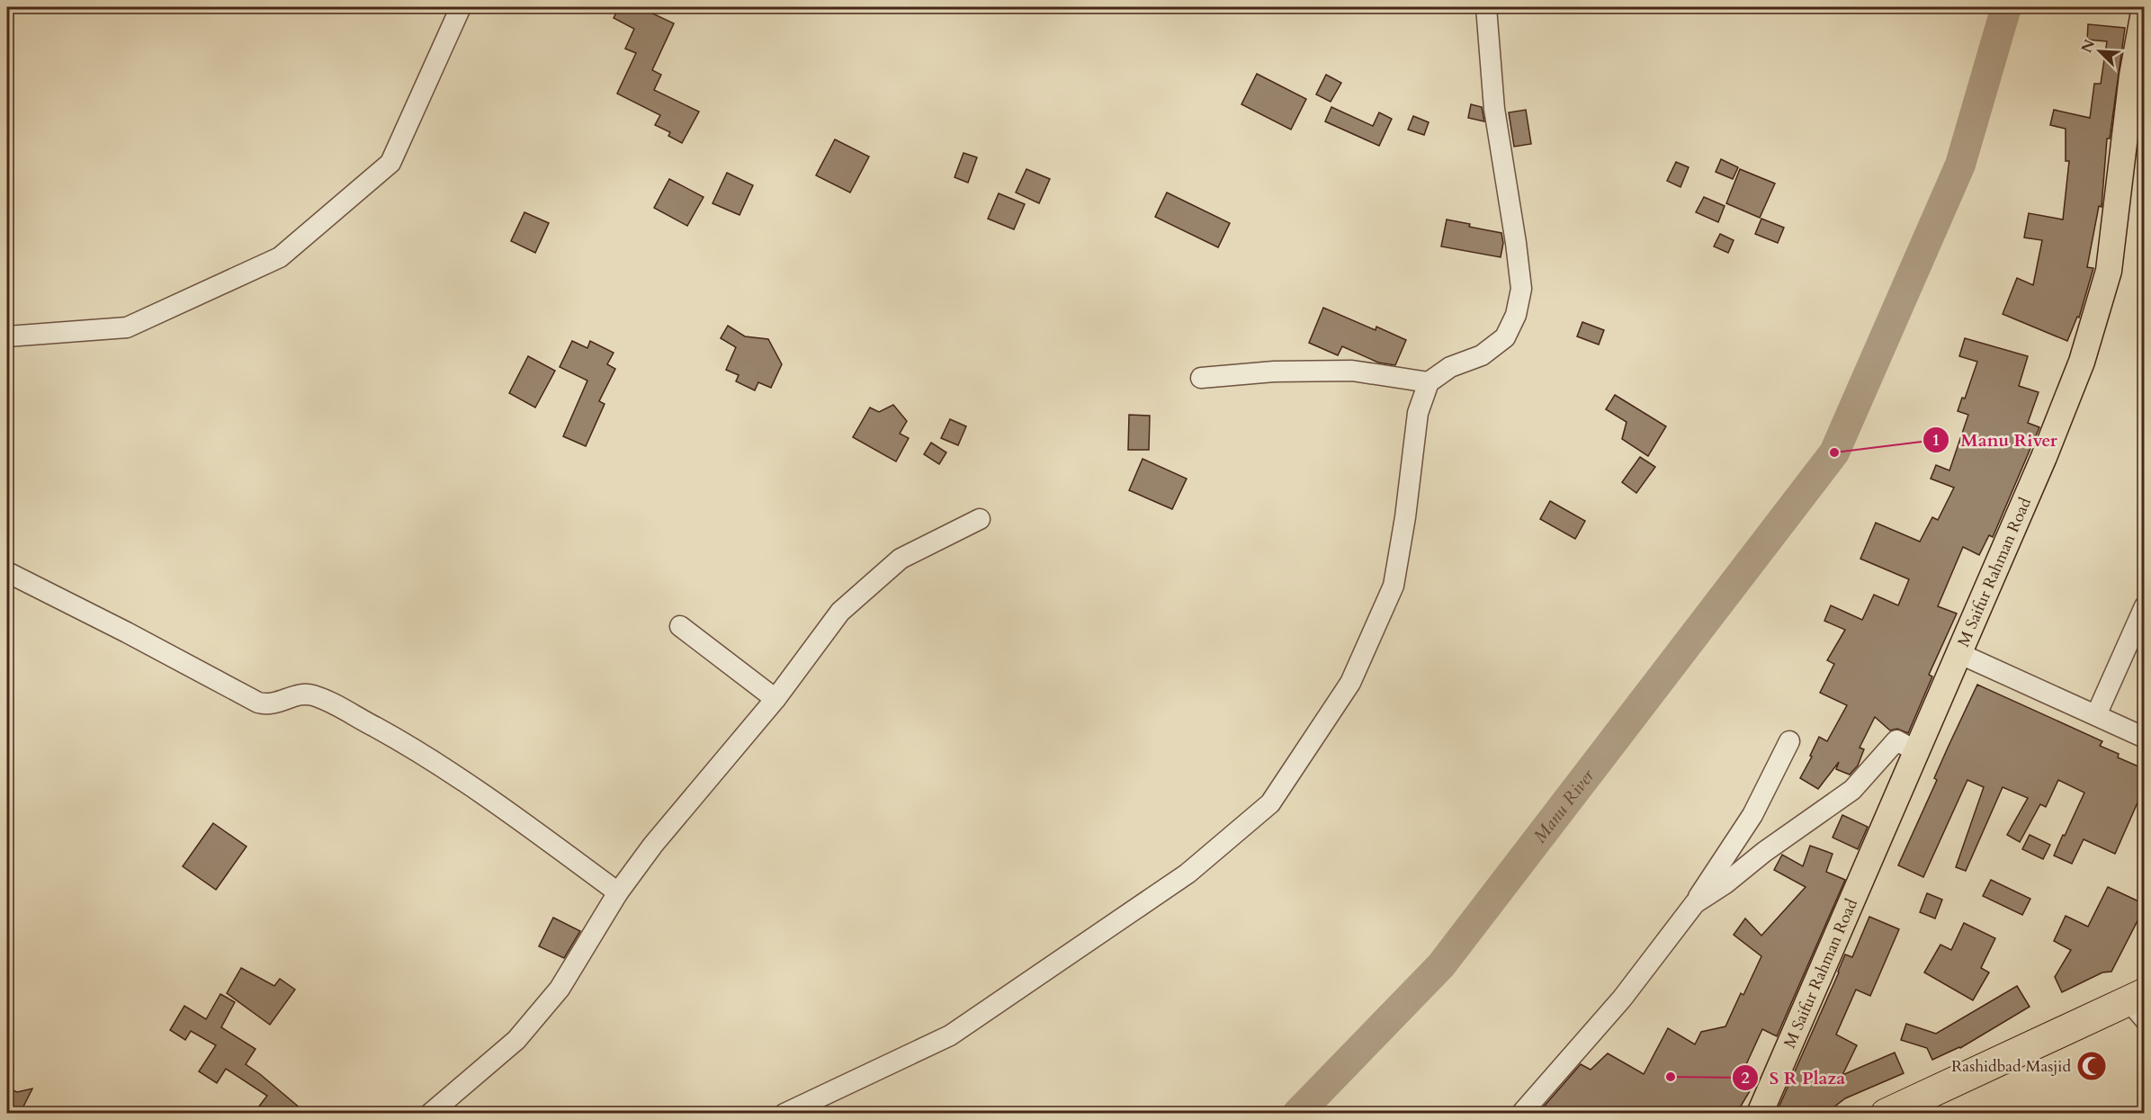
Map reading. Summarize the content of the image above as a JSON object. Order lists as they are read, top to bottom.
{
  "streets": {
    "main road": ["M Saifur Rahman Road"]
  },
  "water": ["Manu River"],
  "places": {
    "other": ["Manu River", "S R Plaza"],
    "mosque": ["Rashidbad Masjid"]
  },
  "north": "top left"
}
